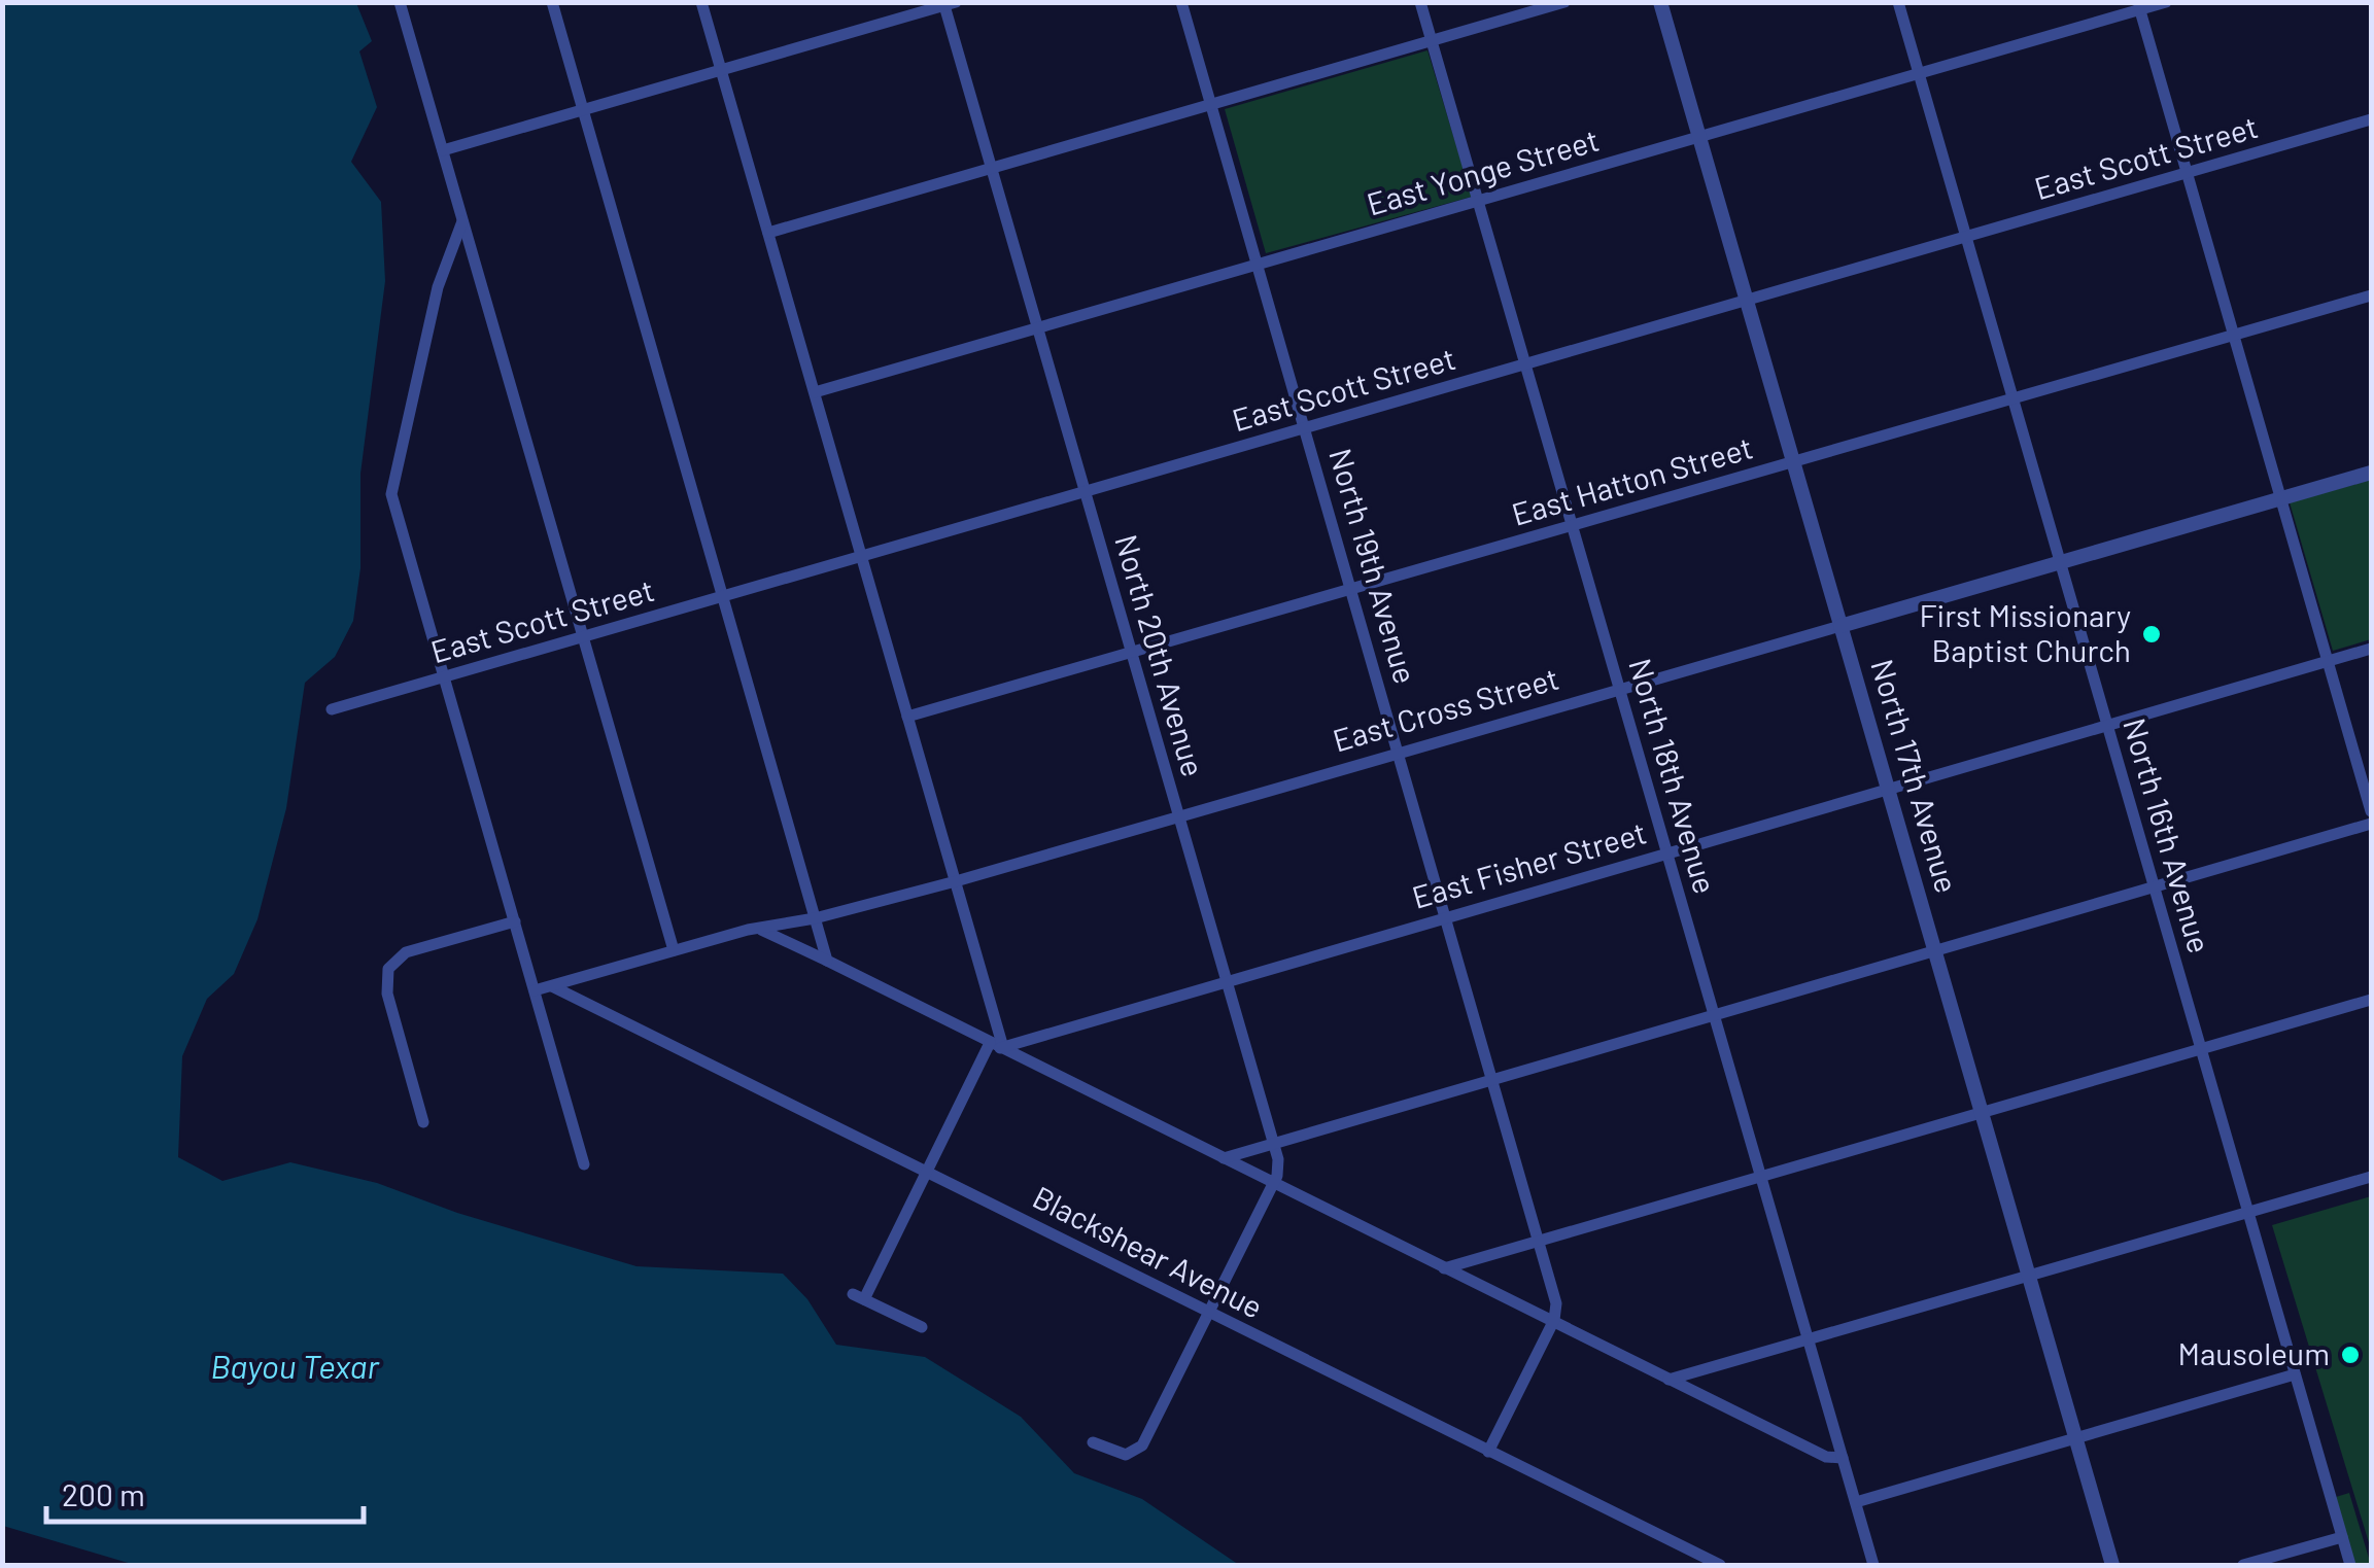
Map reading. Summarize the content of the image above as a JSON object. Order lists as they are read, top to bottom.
{
  "streets": {
    "street": [
      "East Scott Street",
      "East Yonge Street",
      "East Hatton Street",
      "North 19th Avenue",
      "North 20th Avenue",
      "East Cross Street",
      "North 18th Avenue",
      "North 17th Avenue",
      "North 16th Avenue",
      "East Fisher Street",
      "Blackshear Avenue"
    ]
  },
  "crossings": [
    ["East Scott Street", "North 19th Avenue"],
    ["East Scott Street", "North 20th Avenue"],
    ["East Scott Street", "North 18th Avenue"],
    ["East Scott Street", "North 17th Avenue"],
    ["East Scott Street", "North 16th Avenue"],
    ["East Yonge Street", "North 19th Avenue"],
    ["East Yonge Street", "North 20th Avenue"],
    ["East Yonge Street", "North 18th Avenue"],
    ["East Yonge Street", "North 17th Avenue"],
    ["East Yonge Street", "North 16th Avenue"],
    ["East Hatton Street", "North 19th Avenue"],
    ["East Hatton Street", "North 20th Avenue"],
    ["East Hatton Street", "North 18th Avenue"],
    ["East Hatton Street", "North 17th Avenue"],
    ["East Hatton Street", "North 16th Avenue"],
    ["North 19th Avenue", "East Cross Street"],
    ["North 19th Avenue", "East Fisher Street"],
    ["North 20th Avenue", "East Cross Street"],
    ["North 20th Avenue", "East Fisher Street"],
    ["North 20th Avenue", "Blackshear Avenue"],
    ["East Cross Street", "North 18th Avenue"],
    ["East Cross Street", "North 17th Avenue"],
    ["East Cross Street", "North 16th Avenue"],
    ["East Cross Street", "Blackshear Avenue"],
    ["North 18th Avenue", "East Fisher Street"],
    ["North 17th Avenue", "East Fisher Street"],
    ["North 16th Avenue", "East Fisher Street"]
  ],
  "water": ["Bayou Texar"],
  "places": ["First Missionary Baptist Church", "Mausoleum"],
  "scale_bar": "200 m"
}
